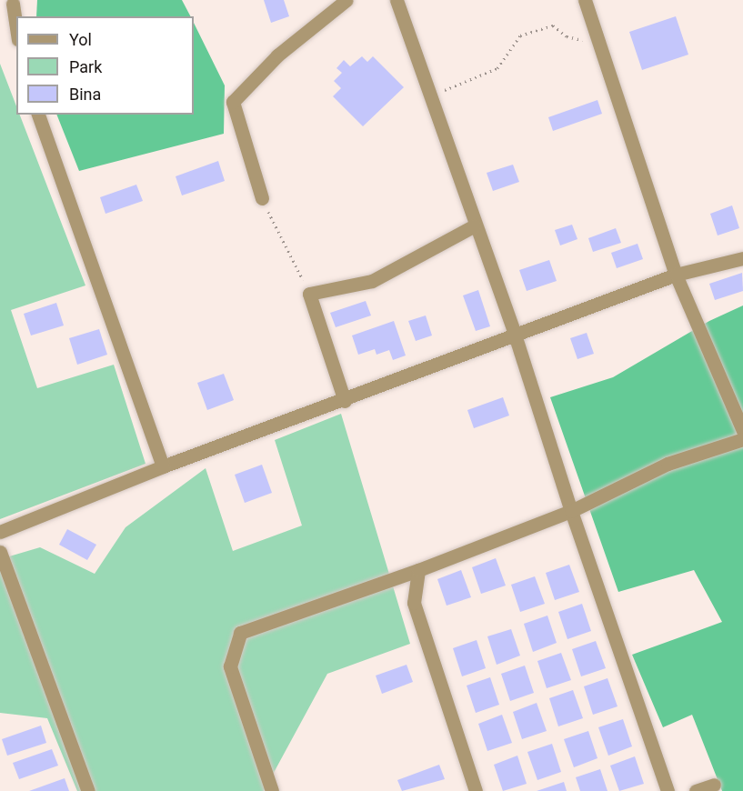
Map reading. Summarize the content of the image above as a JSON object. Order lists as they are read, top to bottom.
{
  "legend": ["Yol", "Park", "Bina"]
}
